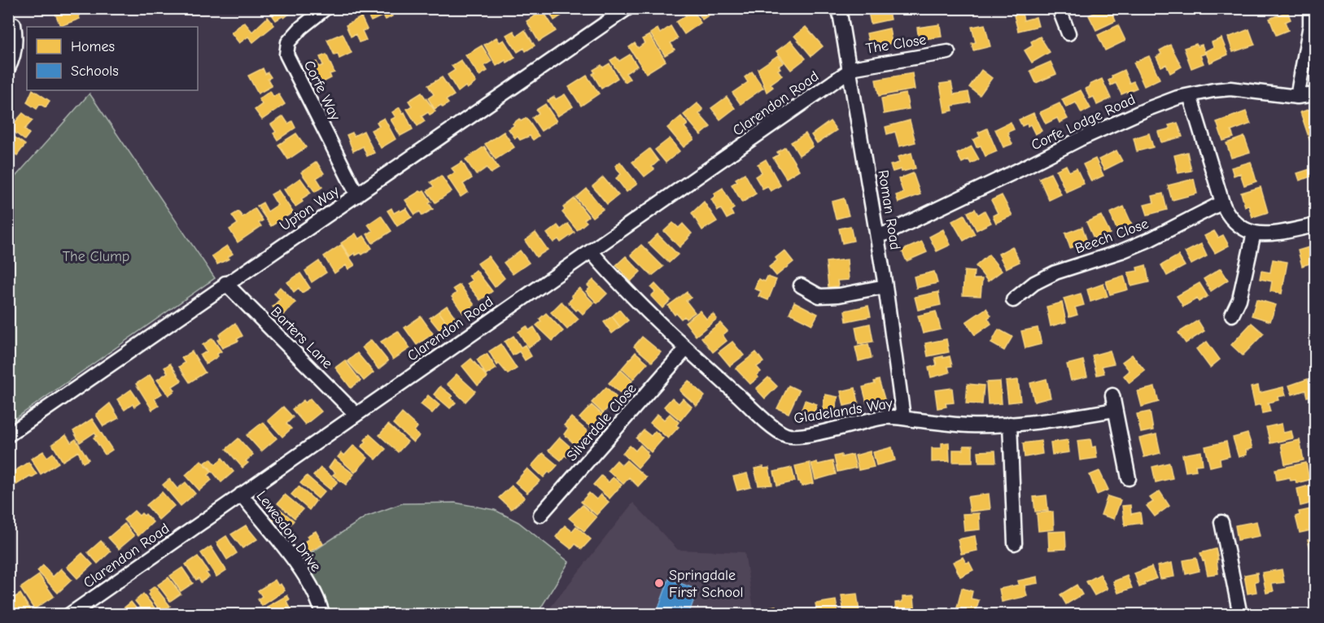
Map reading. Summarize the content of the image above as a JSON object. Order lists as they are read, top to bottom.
{
  "streets": {
    "street": [
      "The Close",
      "Corfe Way",
      "Clarendon Road",
      "Corfe Lodge Road",
      "Upton Way",
      "Roman Road",
      "Beech Close",
      "Barters Lane",
      "Gladelands Way",
      "Silverdale Close",
      "Lewesdon Drive"
    ]
  },
  "crossings": [
    ["The Close", "Clarendon Road"],
    ["The Close", "Roman Road"],
    ["Corfe Way", "Upton Way"],
    ["Clarendon Road", "Roman Road"],
    ["Clarendon Road", "Barters Lane"],
    ["Clarendon Road", "Gladelands Way"],
    ["Clarendon Road", "Lewesdon Drive"],
    ["Corfe Lodge Road", "Roman Road"],
    ["Upton Way", "Barters Lane"],
    ["Roman Road", "Gladelands Way"],
    ["Gladelands Way", "Silverdale Close"]
  ],
  "parks": ["The Clump"],
  "places": ["Springdale First School"],
  "legend": ["Homes", "Schools"]
}
